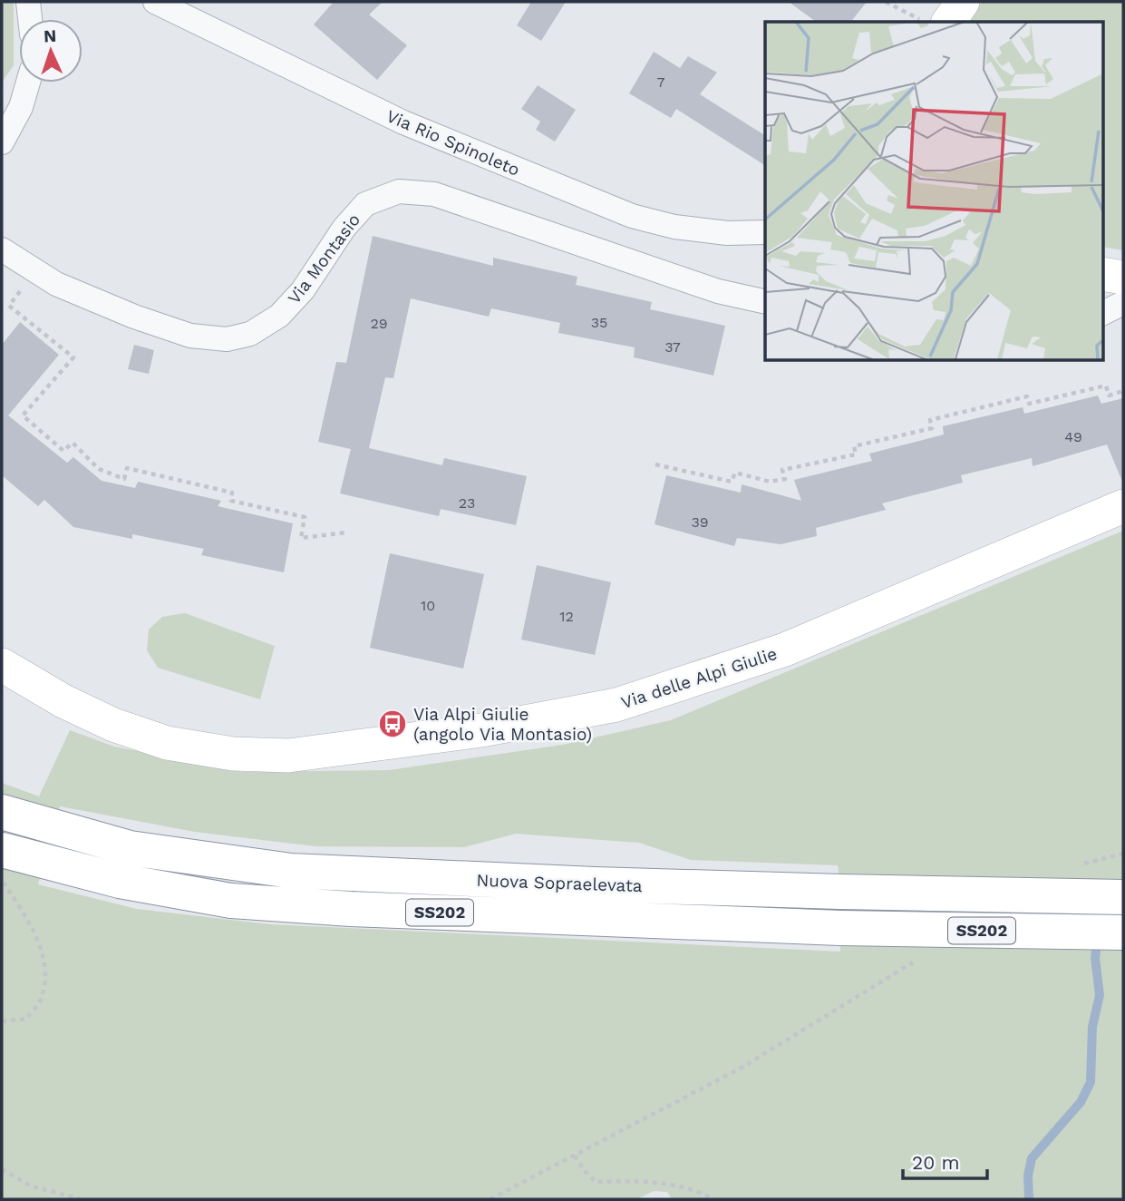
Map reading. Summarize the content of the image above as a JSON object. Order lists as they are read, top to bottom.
{
  "streets": {
    "highway": ["Nuova Sopraelevata", "SS202"],
    "street": ["Via Rio Spinoleto", "Via Montasio", "Via delle Alpi Giulie"]
  },
  "places": {
    "bus stop": ["Via Alpi Giulie (angolo Via Montasio)"]
  },
  "house_numbers": [
    "7",
    "35",
    "29",
    "37",
    "49",
    "23",
    "39",
    "10",
    "12"
  ],
  "scale_bar": "20 m",
  "north": "top"
}
